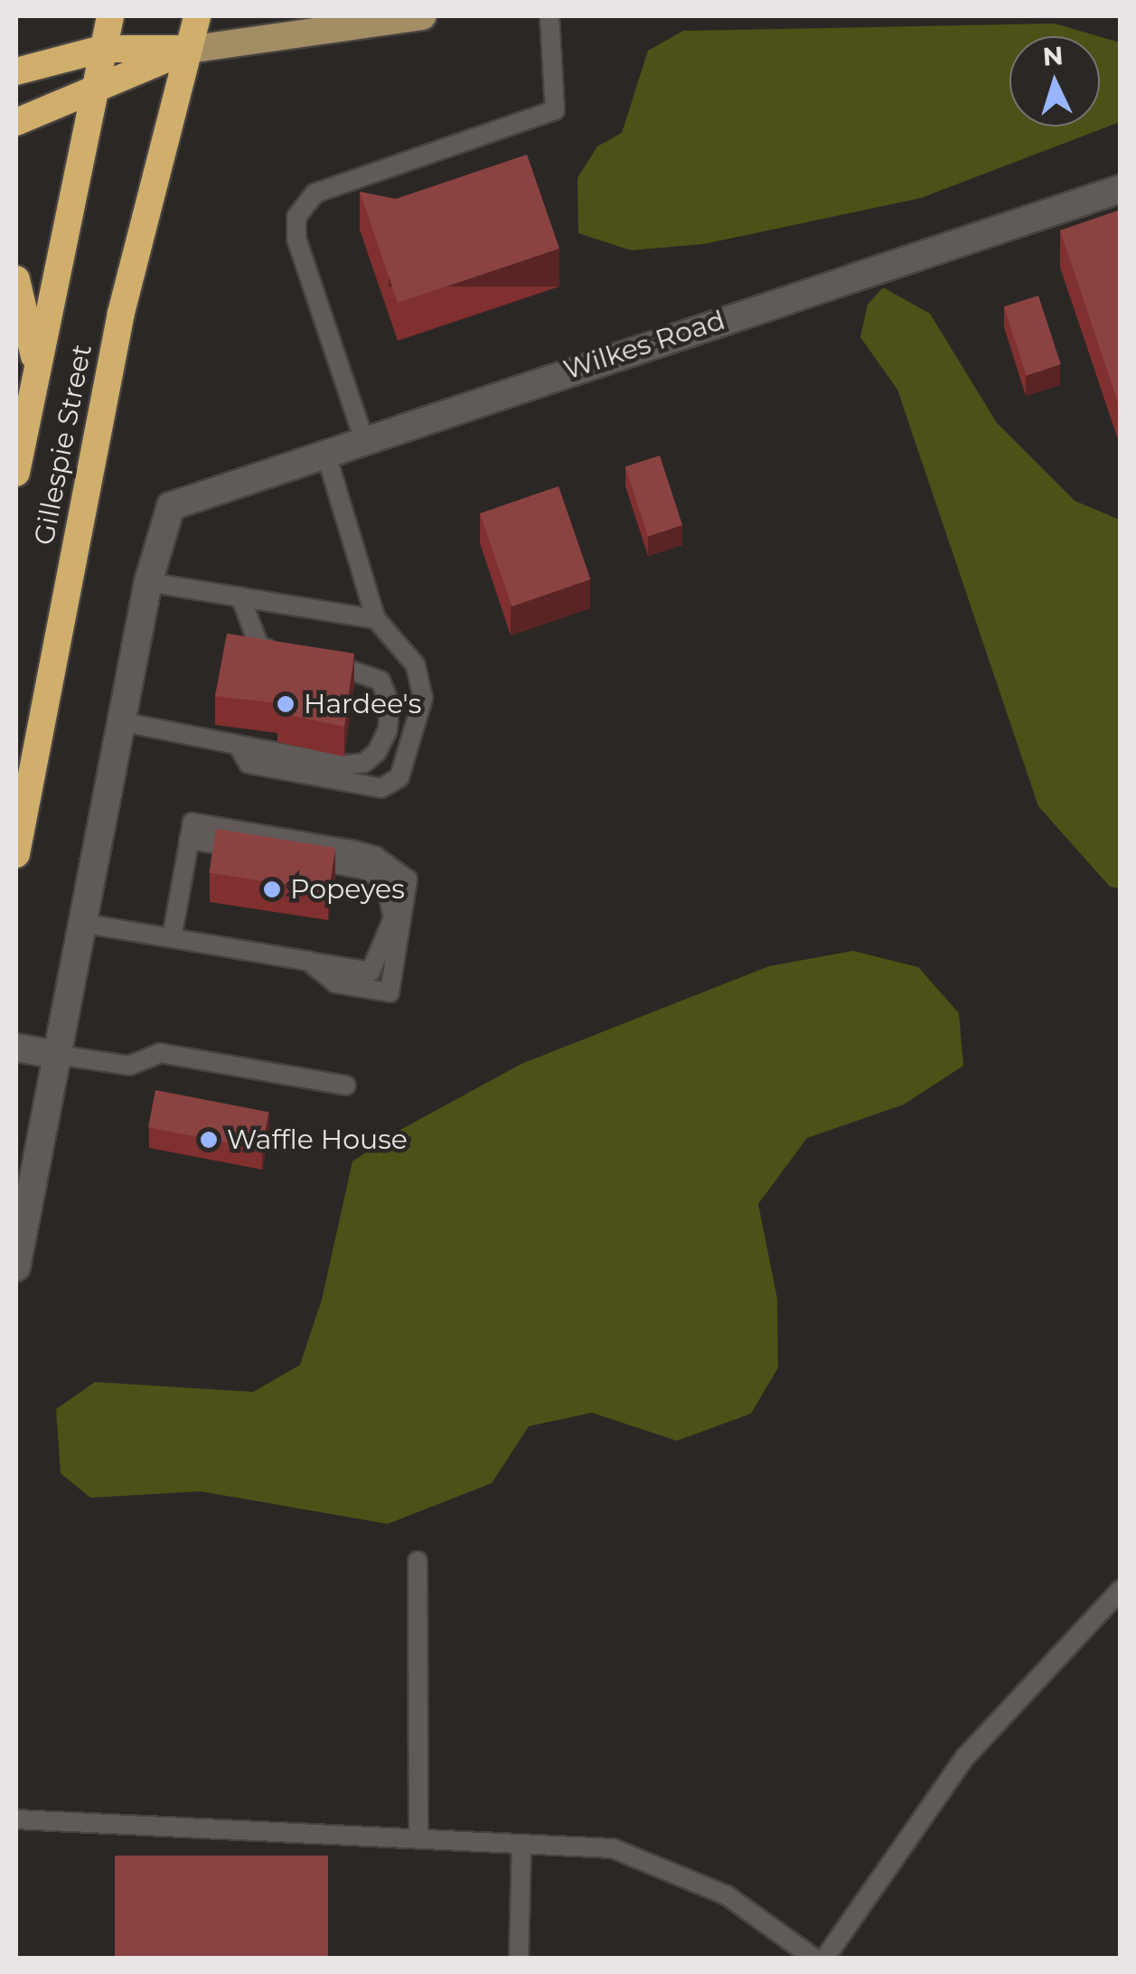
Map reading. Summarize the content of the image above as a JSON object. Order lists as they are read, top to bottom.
{
  "streets": {
    "highway": ["Gillespie Street"],
    "street": ["Wilkes Road"]
  },
  "places": ["Hardee's", "Popeyes", "Waffle House"],
  "north": "top"
}
